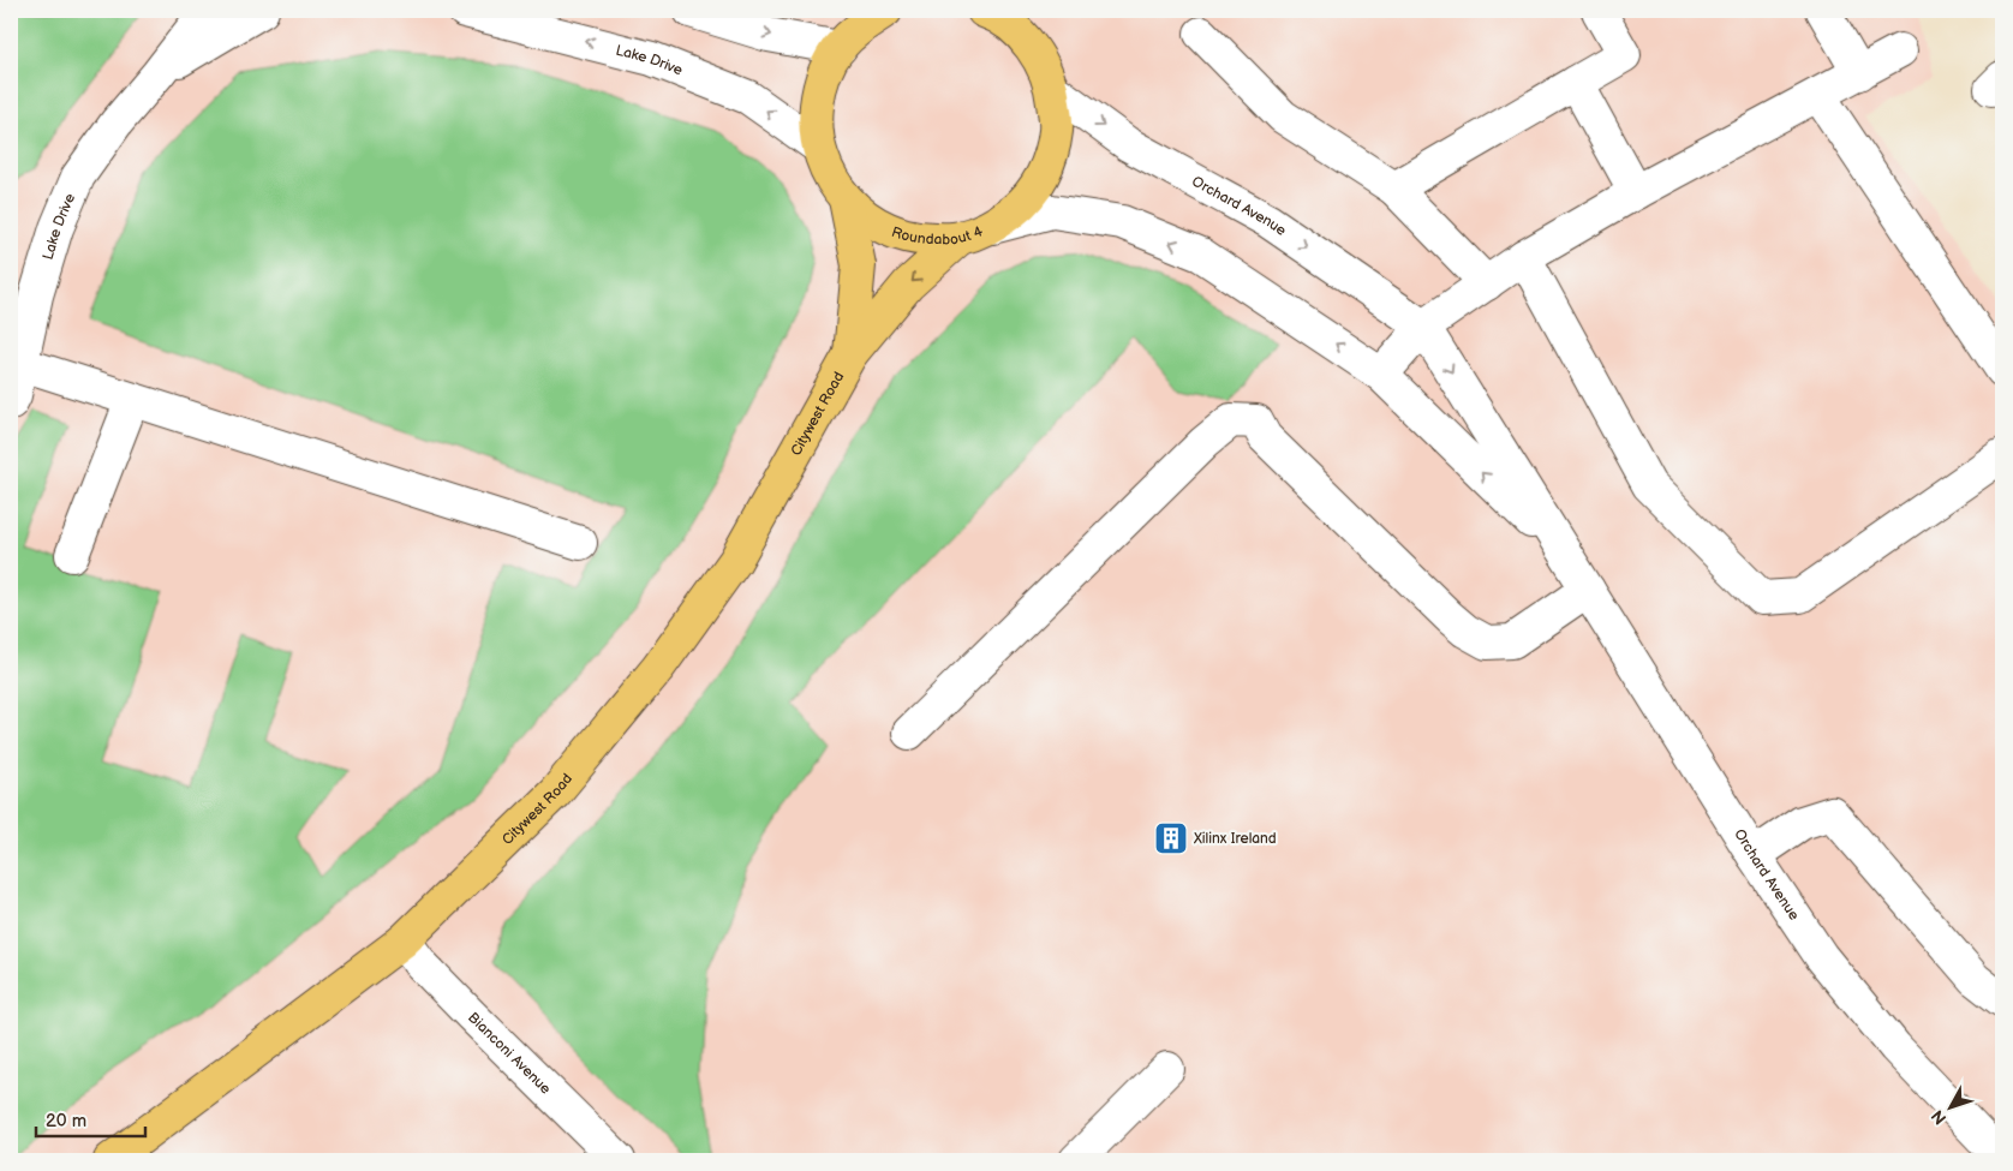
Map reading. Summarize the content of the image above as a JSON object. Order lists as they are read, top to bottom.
{
  "streets": {
    "main road": ["Roundabout 4", "Citywest Road"],
    "street": ["Lake Drive", "Orchard Avenue", "Bianconi Avenue"]
  },
  "crossings": [
    ["Lake Drive", "Roundabout 4"],
    ["Orchard Avenue", "Roundabout 4"],
    ["Roundabout 4", "Citywest Road"],
    ["Citywest Road", "Bianconi Avenue"]
  ],
  "places": {
    "building": ["Xilinx Ireland"]
  },
  "scale_bar": "20 m",
  "north": "bottom left"
}
